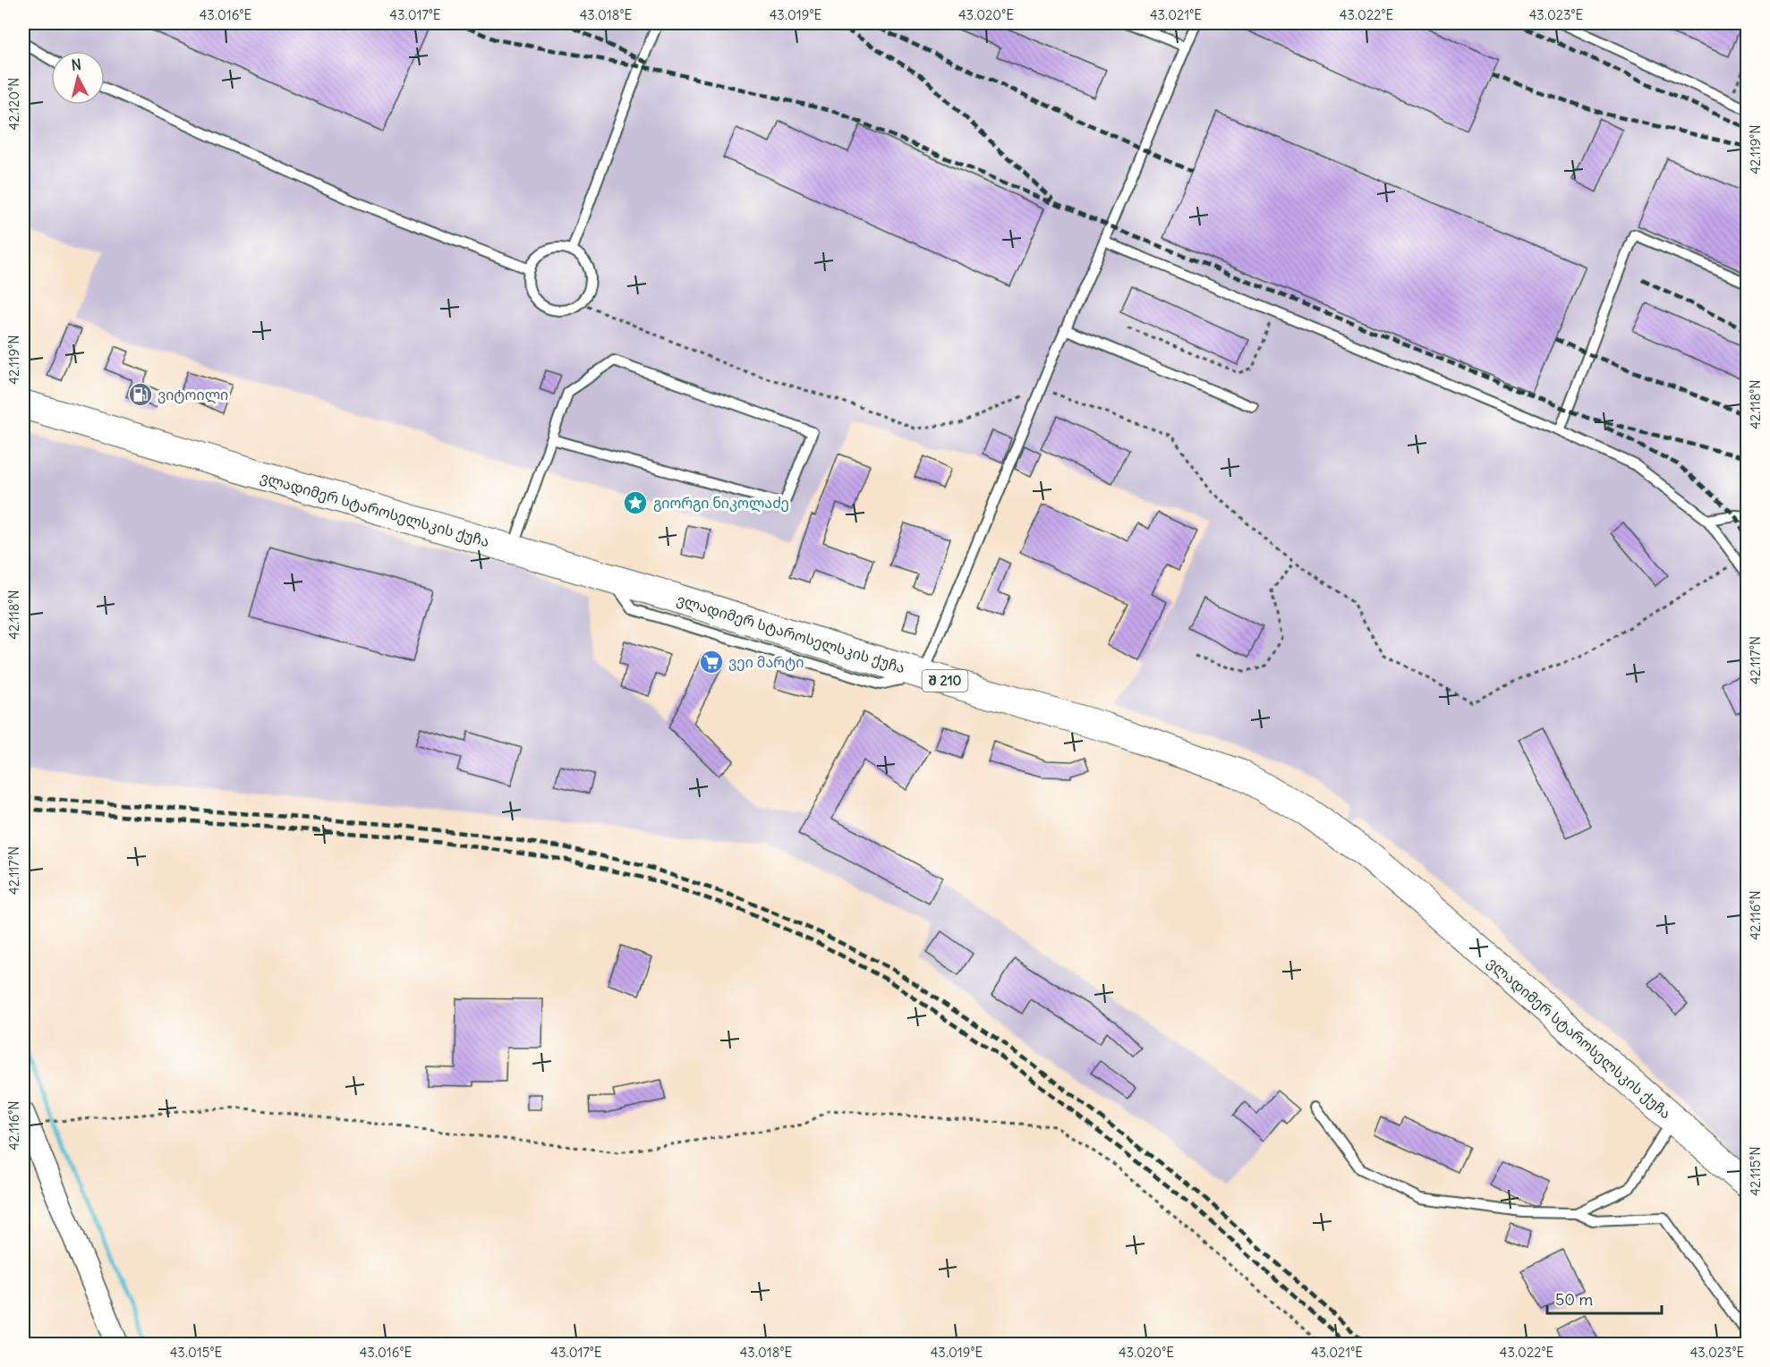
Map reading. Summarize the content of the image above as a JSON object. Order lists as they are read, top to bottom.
{
  "streets": {
    "main road": ["ვლადიმერ სტაროსელსკის ქუჩა", "შ 210"]
  },
  "places": {
    "fuel station": ["ვიტოილი"],
    "place": ["გიორგი ნიკოლაძე"],
    "supermarket": ["ვეი მარტი"]
  },
  "scale_bar": "50 m",
  "north": "top",
  "coordinates": [
    "43.016°E",
    "43.017°E",
    "43.018°E",
    "43.019°E",
    "43.020°E",
    "43.021°E",
    "43.022°E",
    "43.023°E",
    "42.120°N",
    "42.119°N",
    "42.118°N",
    "42.117°N",
    "42.116°N",
    "42.115°N",
    "43.015°E"
  ]
}
